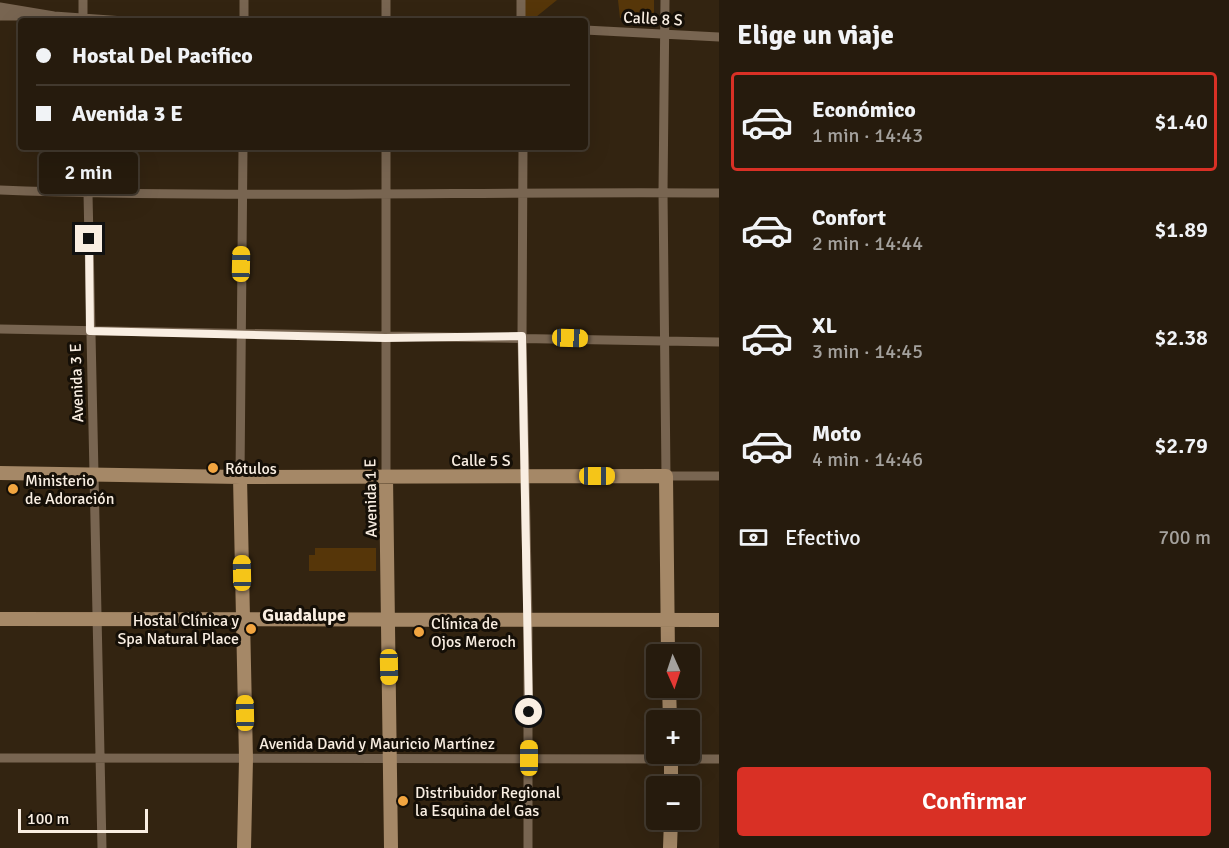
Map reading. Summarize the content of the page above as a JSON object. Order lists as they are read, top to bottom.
{
  "streets": {
    "street": [
      "Calle 8 S",
      "Avenida 3 E",
      "Calle 5 S",
      "Avenida 1 E",
      "Avenida David y Mauricio Martínez"
    ]
  },
  "crossings": [
    ["Avenida 3 E", "Calle 5 S"],
    ["Avenida 3 E", "Avenida David y Mauricio Martínez"],
    ["Calle 5 S", "Avenida 1 E"],
    ["Avenida 1 E", "Avenida David y Mauricio Martínez"]
  ],
  "districts": ["Guadalupe"],
  "places": [
    "Rótulos",
    "Ministerio de Adoración",
    "Hostal Clínica y Spa Natural Place",
    "Clínica de Ojos Meroch",
    "Distribuidor Regional la Esquina del Gas"
  ],
  "scale_bar": "100 m",
  "north": "bottom",
  "page": {
    "heading": "Elige un viaje",
    "banner": ["Hostal Del Pacifico", "Avenida 3 E"],
    "list": [
      {
        "name": "Económico",
        "note": "1 min · 14:43",
        "value": "$1.40"
      },
      {
        "name": "Confort",
        "note": "2 min · 14:44",
        "value": "$1.89"
      },
      {
        "name": "XL",
        "note": "3 min · 14:45",
        "value": "$2.38"
      },
      {
        "name": "Moto",
        "note": "4 min · 14:46",
        "value": "$2.79"
      }
    ],
    "bubble": "2 min",
    "pay": ["Efectivo", "700 m"],
    "map_buttons": ["+", "−"],
    "buttons": "Confirmar",
    "scale": "100 m"
  }
}
